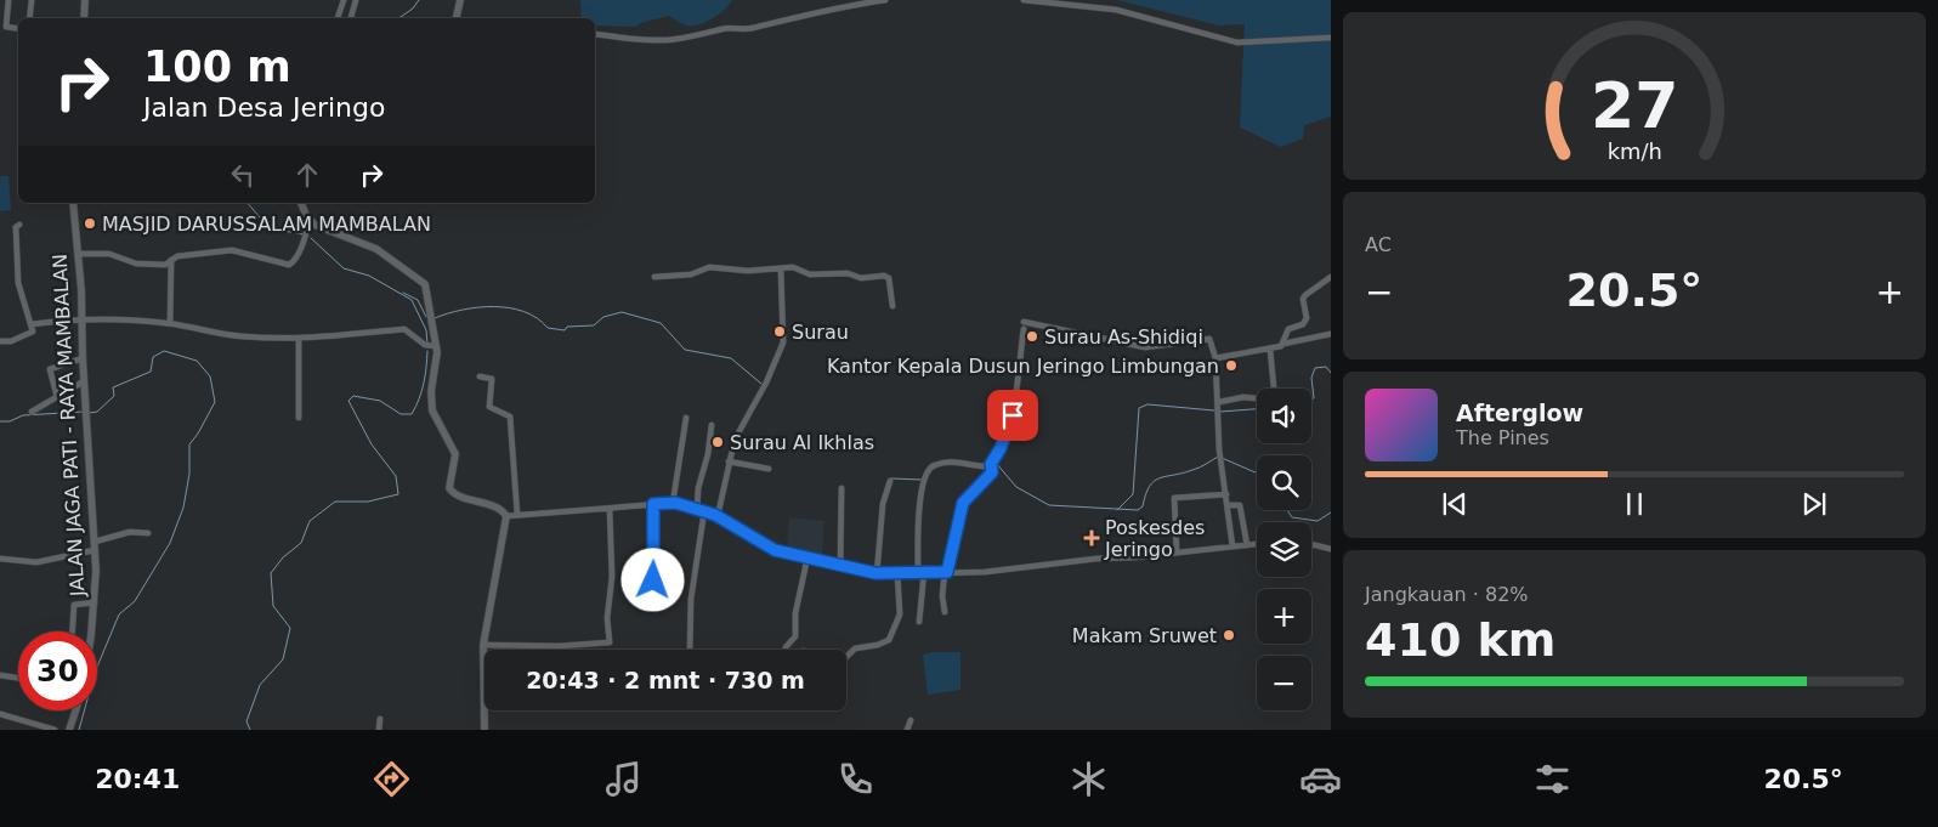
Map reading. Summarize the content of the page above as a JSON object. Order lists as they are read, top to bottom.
{
  "streets": {
    "street": ["JALAN JAGA PATI - RAYA MAMBALAN"]
  },
  "places": {
    "other": [
      "MASJID DARUSSALAM MAMBALAN",
      "Surau",
      "Surau As-Shidiqi",
      "Kantor Kepala Dusun Jeringo Limbungan",
      "Surau Al Ikhlas",
      "Makam Sruwet"
    ],
    "health": ["Poskesdes Jeringo"]
  },
  "page": {
    "turn": ["100 m", "Jalan Desa Jeringo"],
    "tile": [
      "AC",
      ["Jangkauan · 82%", "410 km"]
    ],
    "heat": ["−", "20.5°", "+"],
    "map_buttons": ["+", "−"],
    "song": ["Afterglow", "The Pines"],
    "limit": "30",
    "trip": "20:43 · 2 mnt · 730 m",
    "tabs": ["20:41", "20.5°"],
    "gauge": ["27", "km/h"]
  }
}
